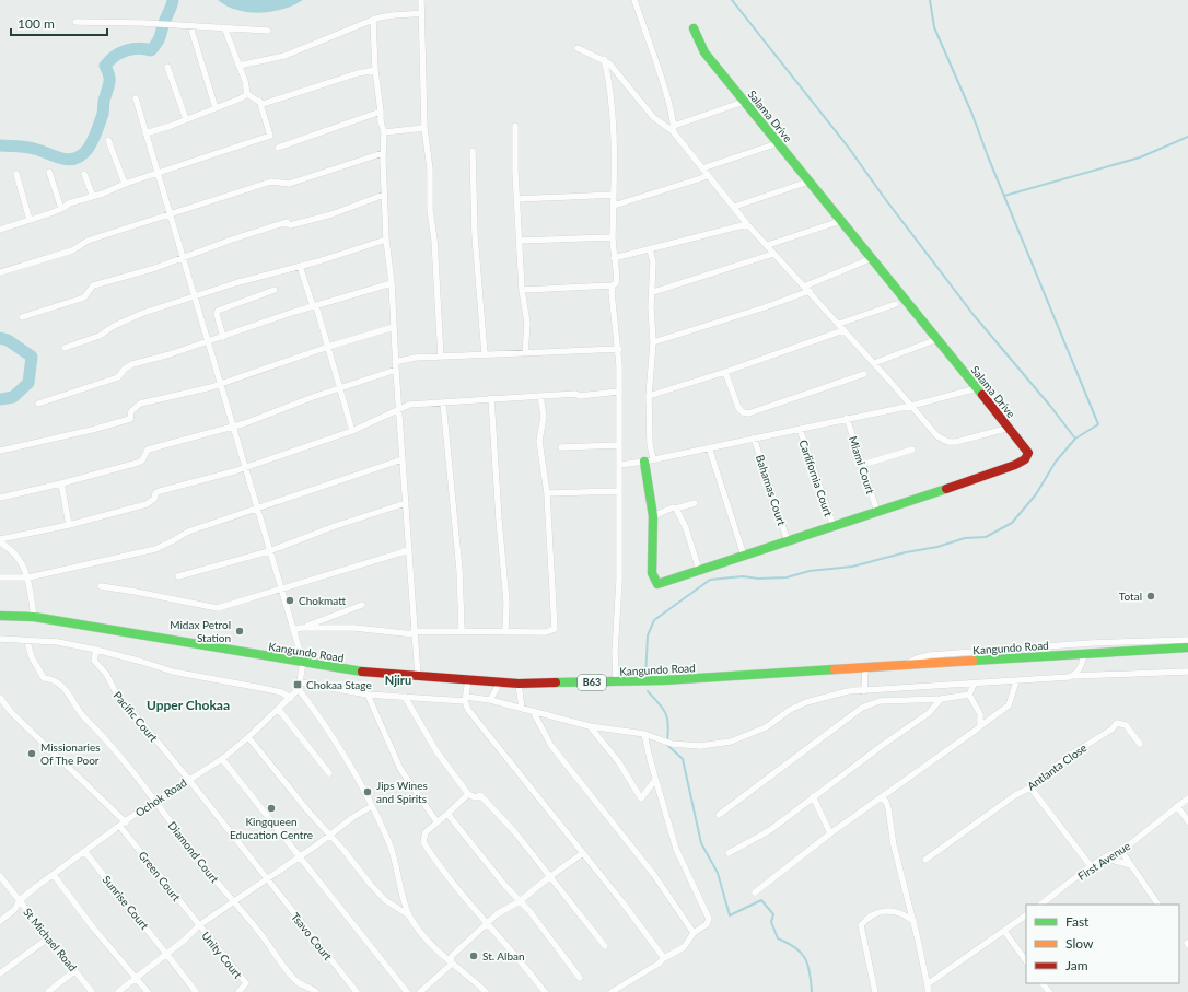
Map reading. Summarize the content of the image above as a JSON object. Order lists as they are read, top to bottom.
{
  "streets": {
    "main road": ["Salama Drive", "Kangundo Road", "B63"],
    "street": [
      "Miami Court",
      "Carlifornia Court",
      "Bahamas Court",
      "Pacific Court",
      "Antlanta Close",
      "Ochok Road",
      "Diamond Court",
      "First Avenue",
      "Green Court",
      "Sunrise Court",
      "Tsavo Court",
      "St Michael Road",
      "Unity Court"
    ]
  },
  "crossings": [
    ["Salama Drive", "Miami Court"],
    ["Salama Drive", "Carlifornia Court"],
    ["Salama Drive", "Bahamas Court"],
    ["Pacific Court", "Ochok Road"],
    ["Pacific Court", "Tsavo Court"],
    ["Ochok Road", "Diamond Court"],
    ["Ochok Road", "Green Court"],
    ["Ochok Road", "Sunrise Court"],
    ["Ochok Road", "St Michael Road"],
    ["Green Court", "Unity Court"]
  ],
  "districts": ["Njiru", "Upper Chokaa"],
  "places": {
    "other": [
      "Total",
      "Chokmatt",
      "Midax Petrol Station",
      "Missionaries Of The Poor",
      "Jips Wines and Spirits",
      "Kingqueen Education Centre",
      "St. Alban"
    ],
    "transit": ["Chokaa Stage"]
  },
  "legend": ["Fast", "Slow", "Jam"],
  "scale_bar": "100 m"
}
